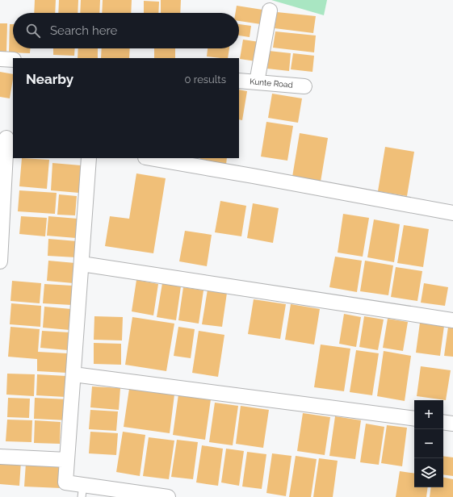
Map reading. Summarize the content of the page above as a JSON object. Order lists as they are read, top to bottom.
{
  "streets": {
    "street": ["Kunte Road"]
  },
  "page": {
    "search": "Search here",
    "heading": ["Nearby", "0 results"],
    "map_buttons": ["+", "−"]
  }
}
